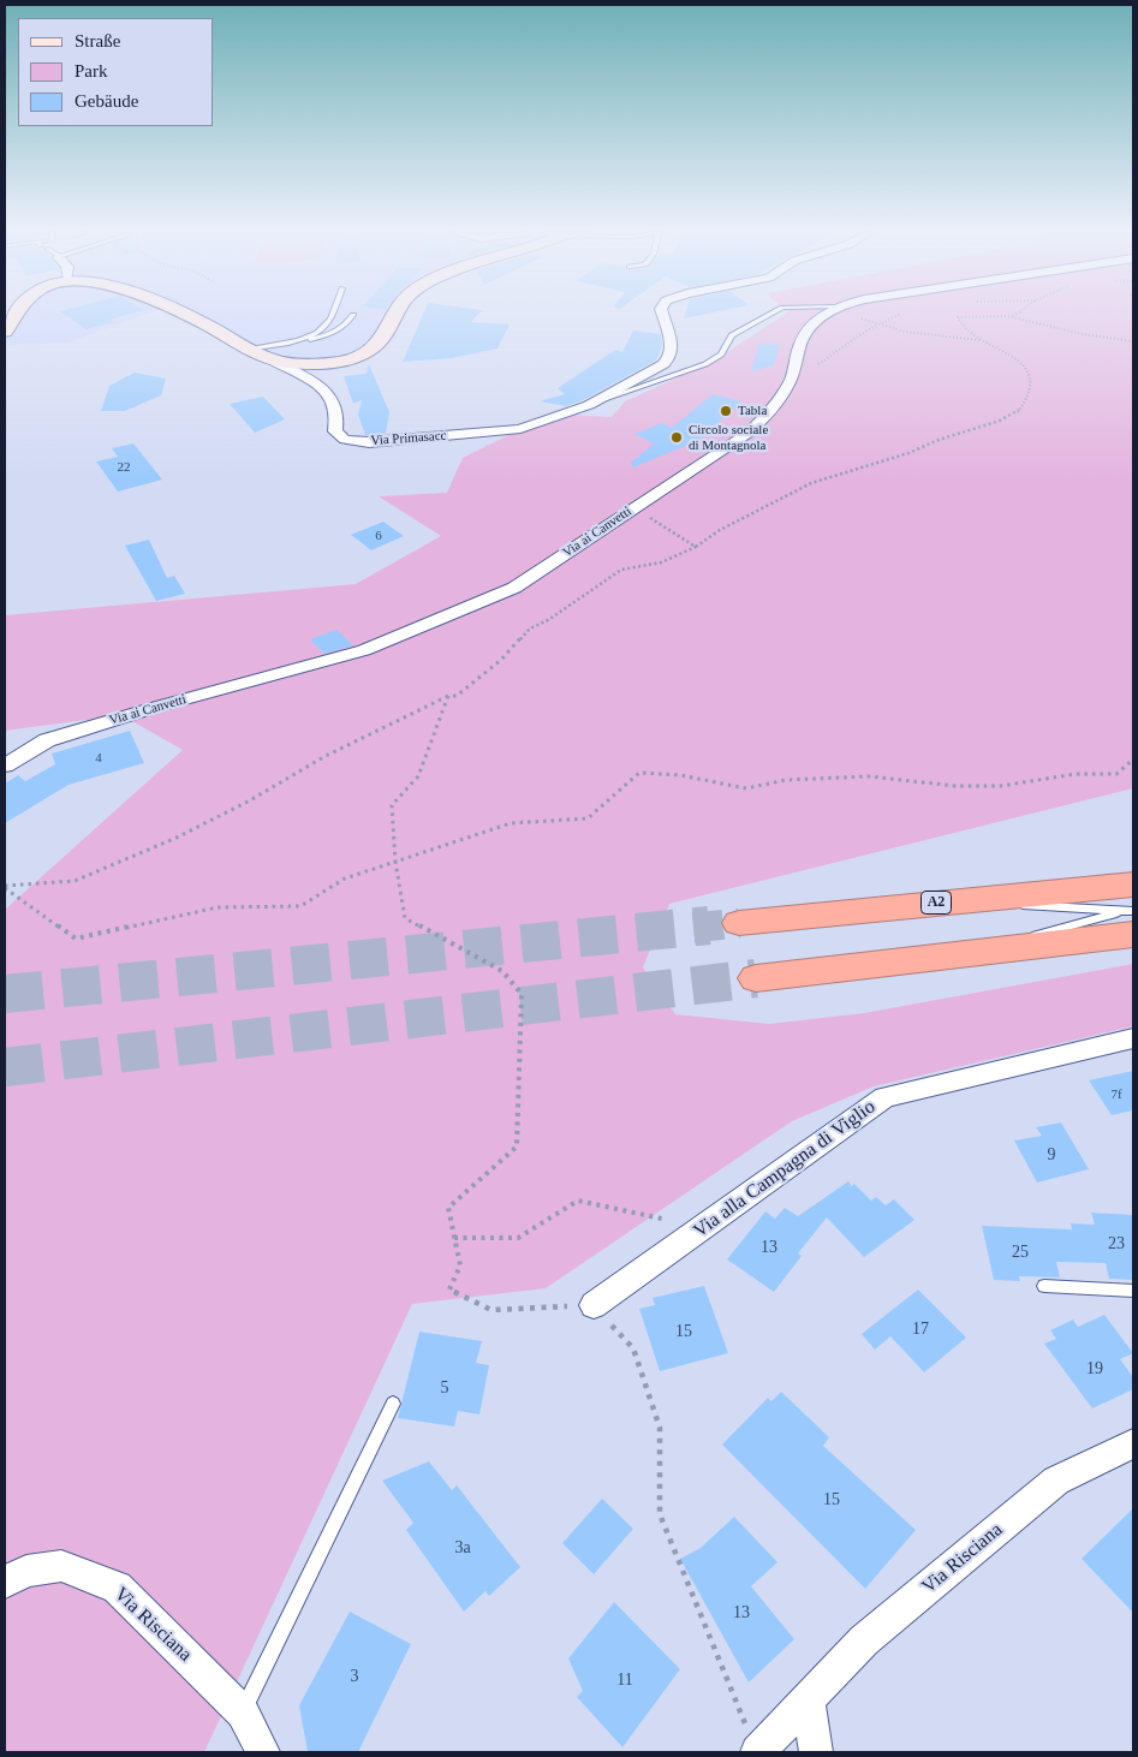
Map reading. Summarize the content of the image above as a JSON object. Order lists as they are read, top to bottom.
{
  "streets": {
    "highway": ["A2"],
    "street": [
      "Via Primasacc",
      "Via ai Canvetti",
      "Via alla Campagna di Viglio",
      "Via Risciana"
    ]
  },
  "places": ["Tabla", "Circolo sociale di Montagnola"],
  "house_numbers": [
    "22",
    "6",
    "4",
    "7f",
    "9",
    "23",
    "13",
    "25",
    "17",
    "15",
    "19",
    "5",
    "15",
    "3a",
    "13",
    "3",
    "11"
  ],
  "legend": ["Straße", "Park", "Gebäude"]
}
